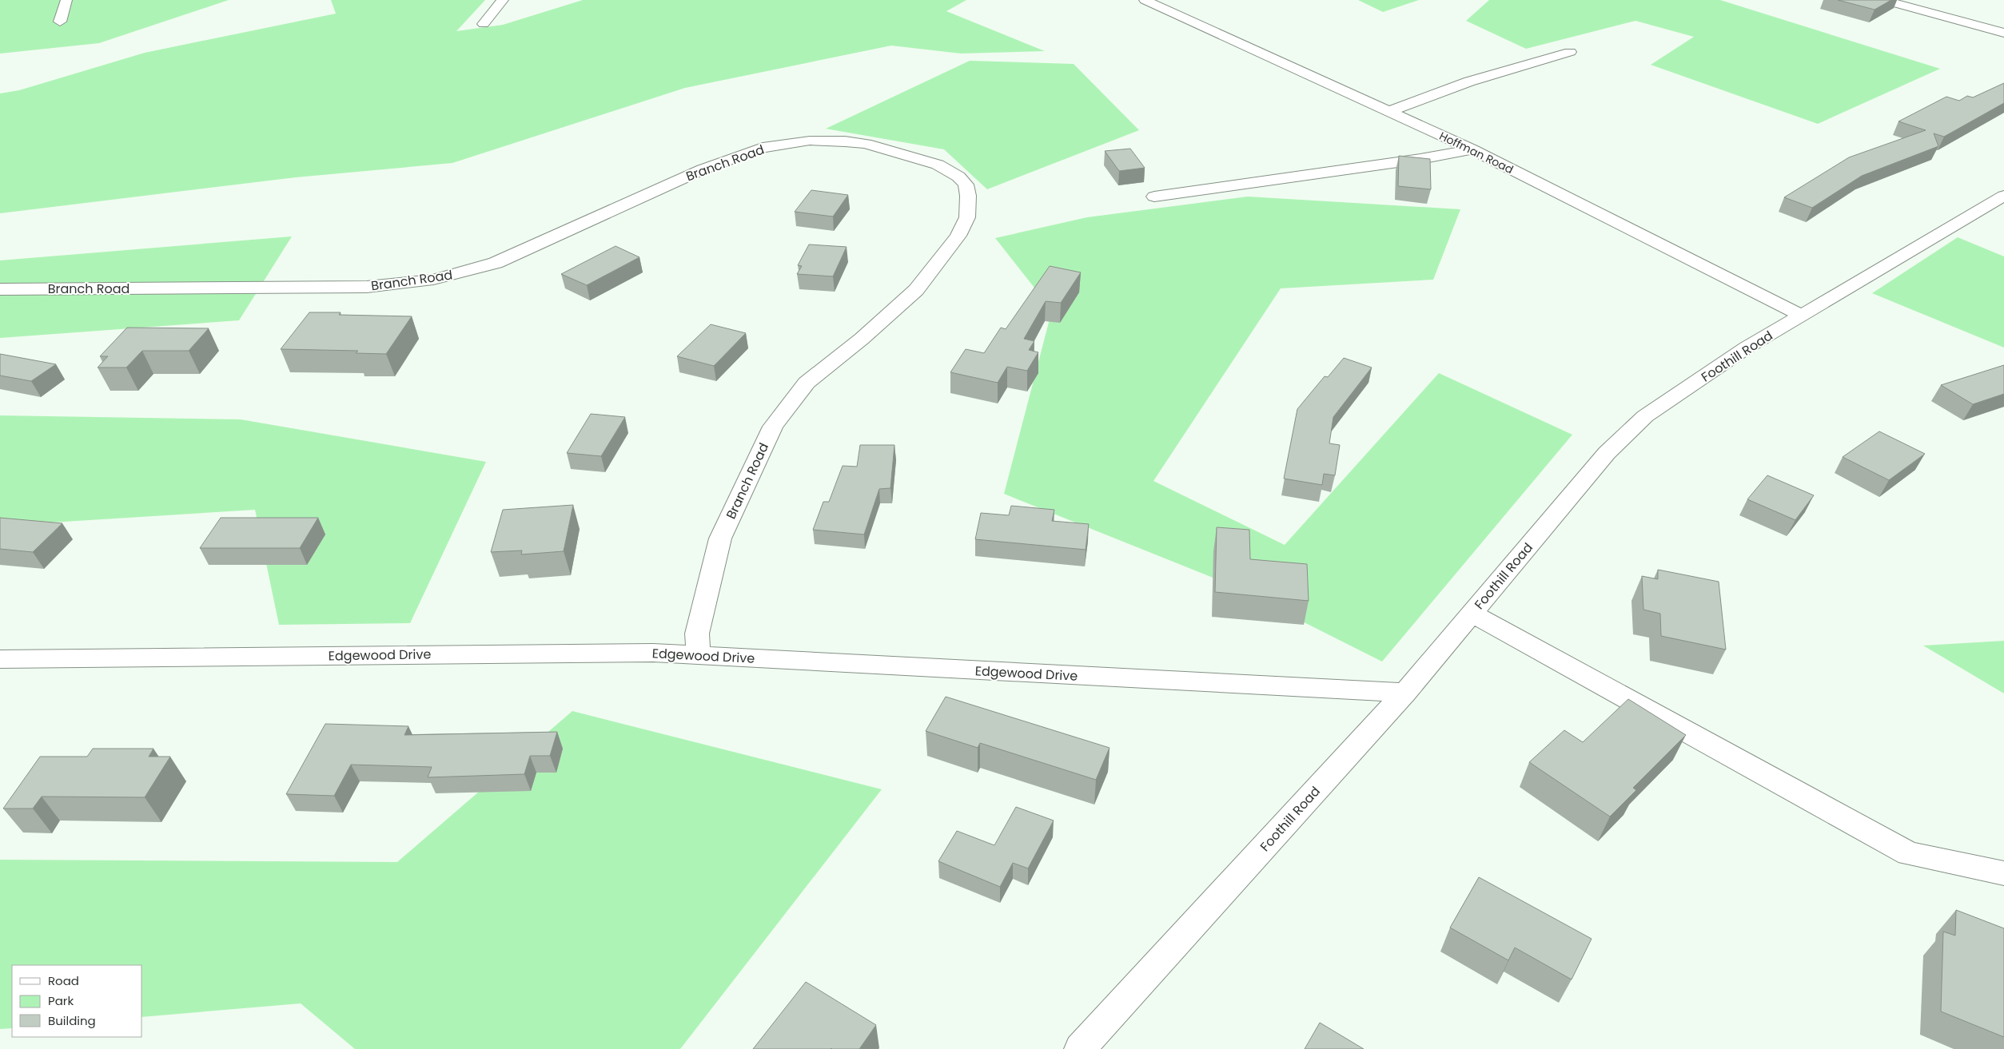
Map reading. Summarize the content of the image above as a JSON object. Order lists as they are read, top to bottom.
{
  "streets": {
    "street": [
      "Hoffman Road",
      "Branch Road",
      "Foothill Road",
      "Edgewood Drive"
    ]
  },
  "crossings": [
    ["Hoffman Road", "Foothill Road"],
    ["Branch Road", "Edgewood Drive"],
    ["Foothill Road", "Edgewood Drive"]
  ],
  "legend": ["Road", "Park", "Building"]
}
